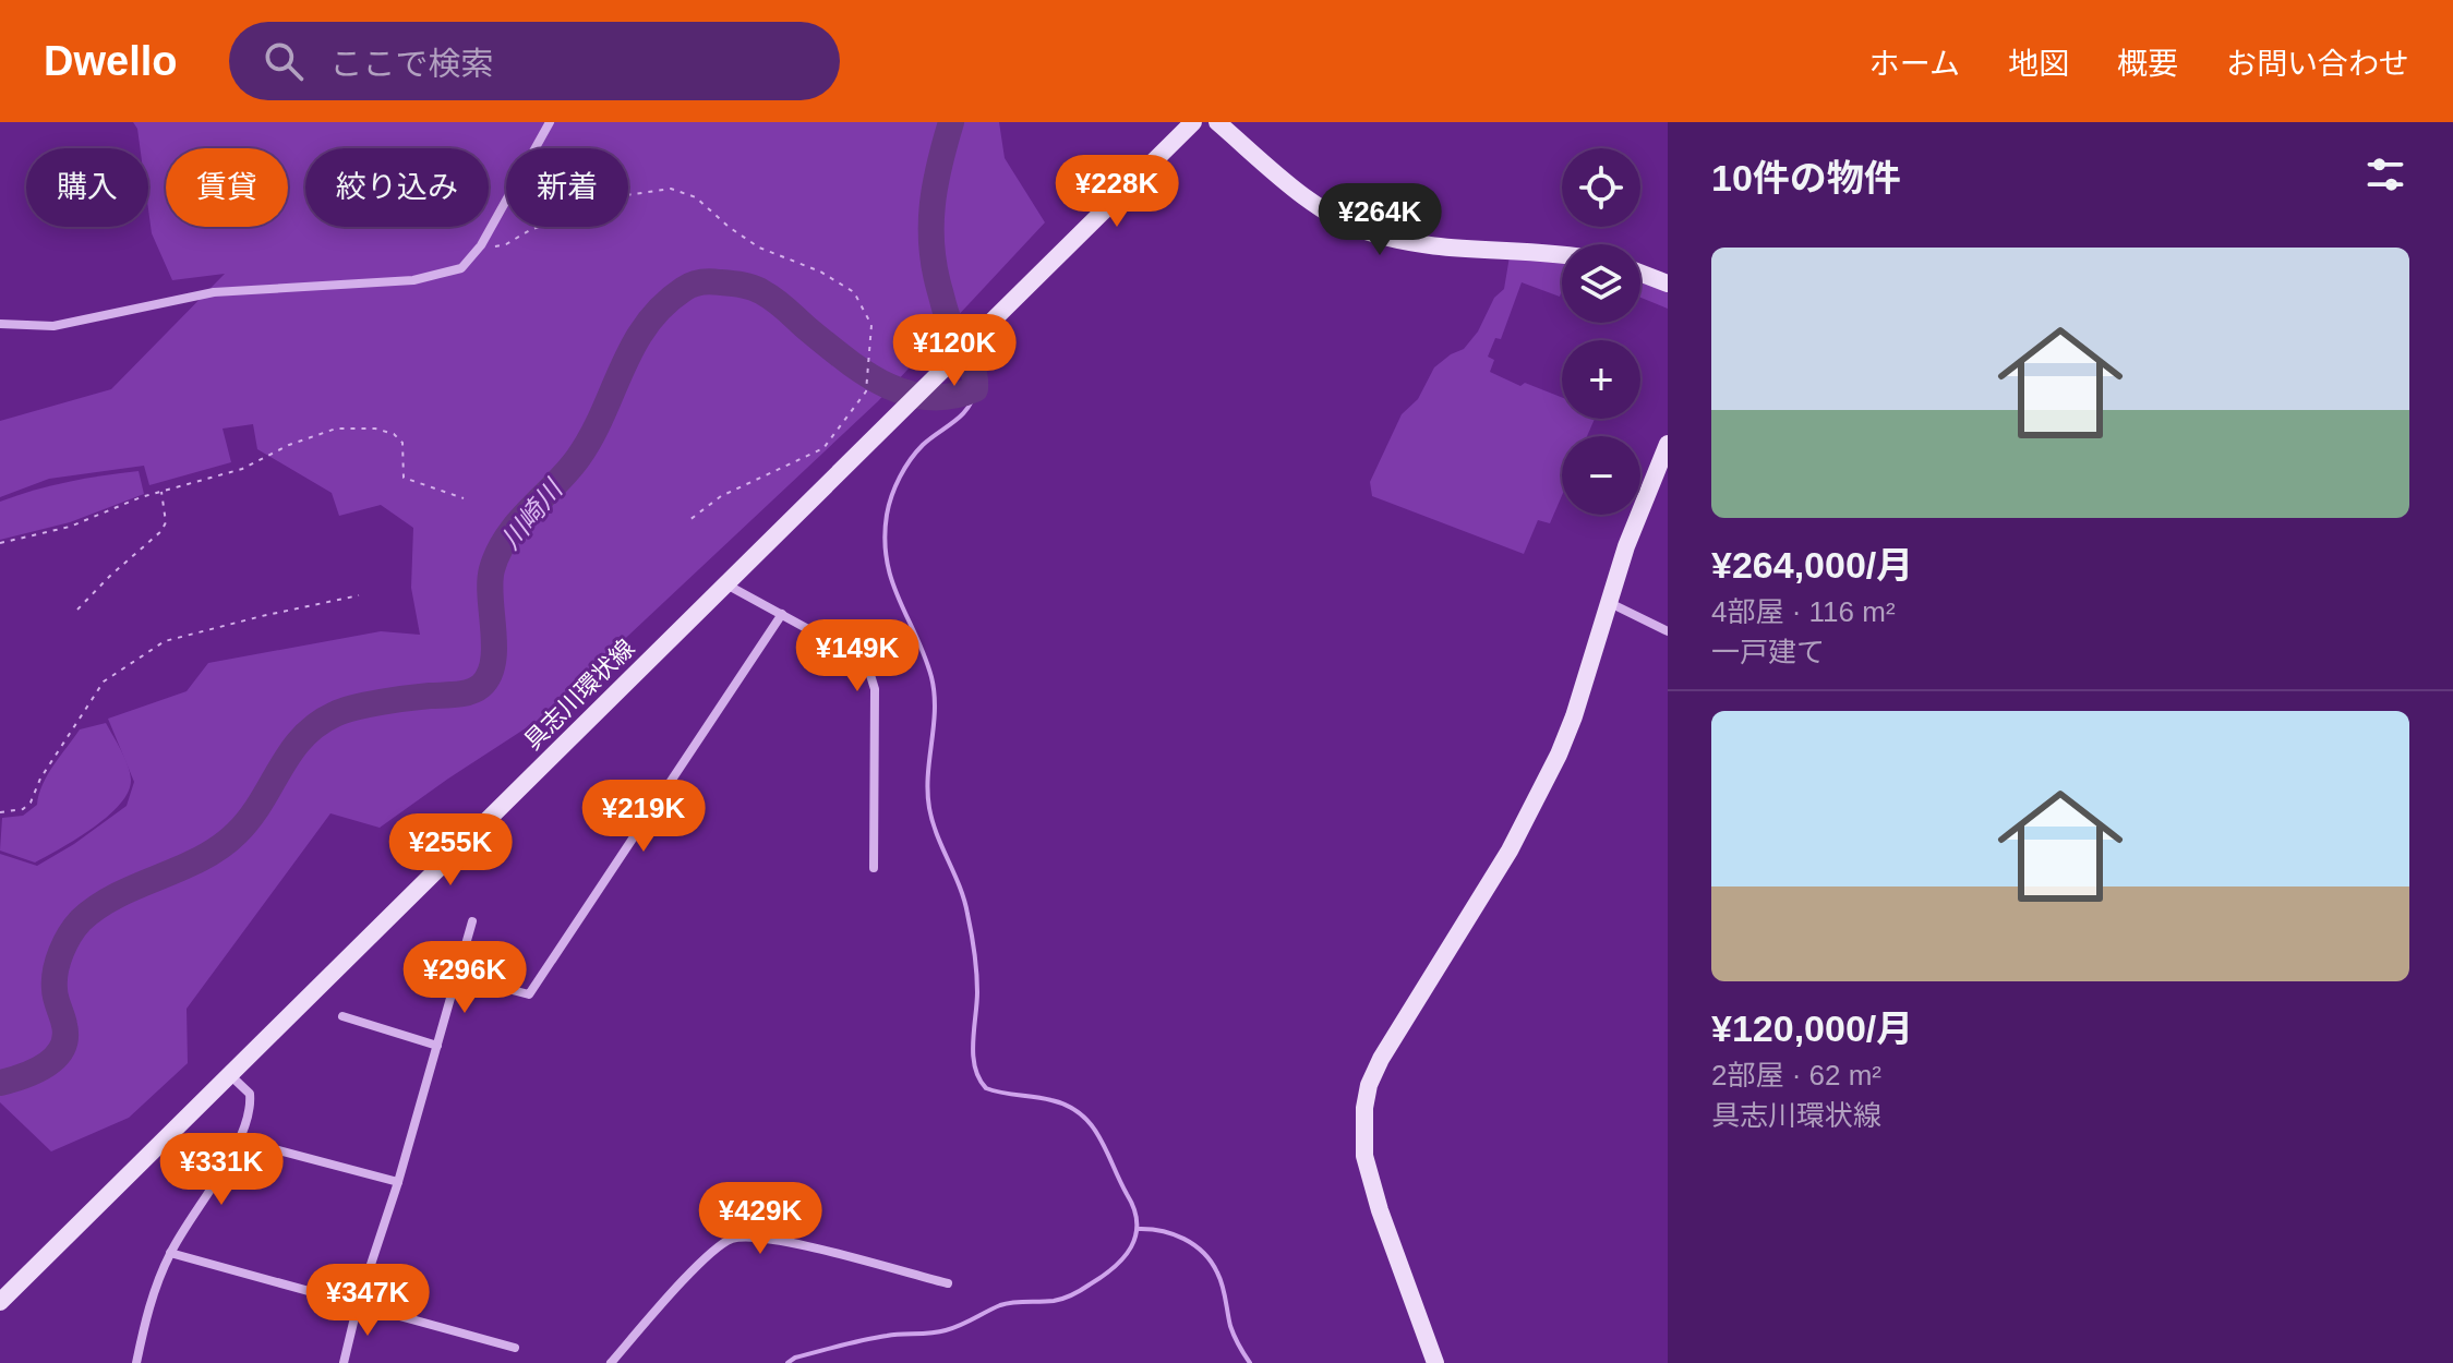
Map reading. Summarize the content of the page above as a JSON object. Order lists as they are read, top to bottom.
{
  "streets": {
    "main road": ["具志川環状線"]
  },
  "water": ["川崎川"],
  "page": {
    "header": "Dwello",
    "search": "ここで検索",
    "nav": [
      "ホーム",
      "地図",
      "概要",
      "お問い合わせ"
    ],
    "heading": "10件の物件",
    "map_buttons": ["+", "−"],
    "chip": [
      "購入",
      "賃貸",
      "絞り込み",
      "新着"
    ],
    "price": [
      "¥228K",
      "¥264K",
      "¥120K",
      "¥149K",
      "¥219K",
      "¥255K",
      "¥296K",
      "¥331K",
      "¥429K",
      "¥347K"
    ],
    "list": [
      {
        "name": "¥264,000/月",
        "note": "4部屋 · 116 m² · 一戸建て"
      },
      {
        "name": "¥120,000/月",
        "note": "2部屋 · 62 m² · 具志川環状線"
      }
    ]
  }
}
